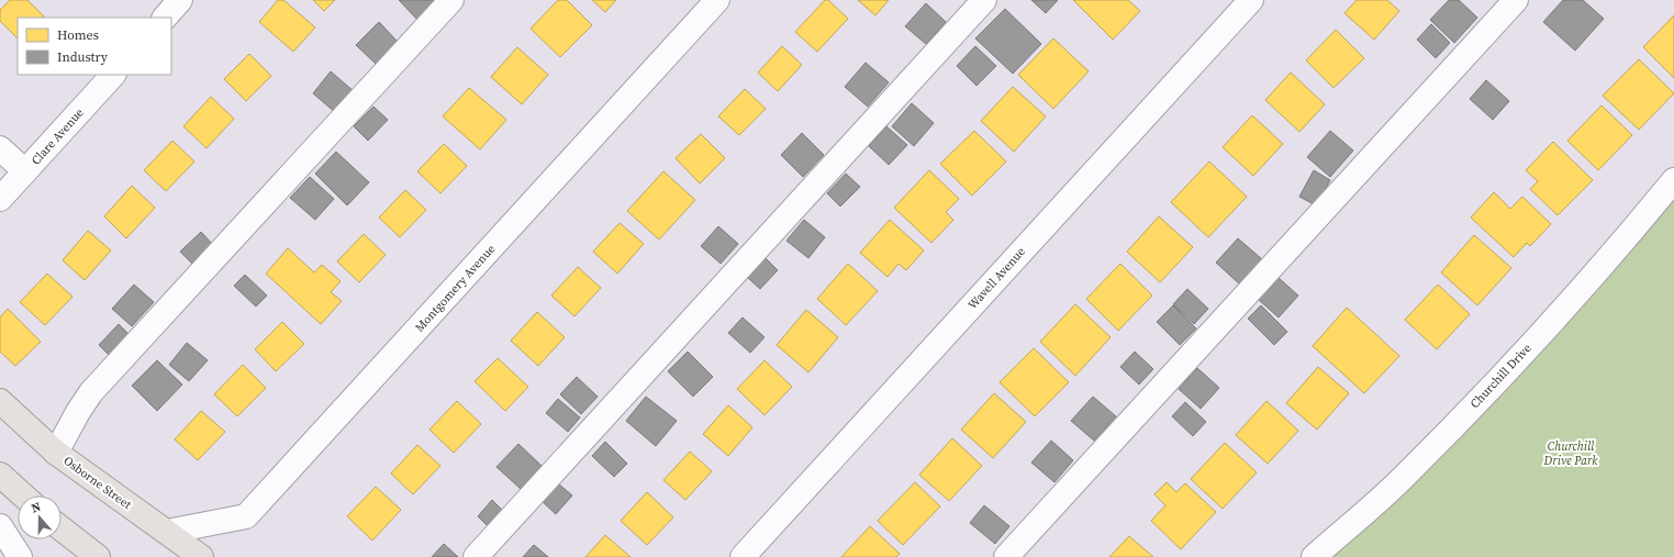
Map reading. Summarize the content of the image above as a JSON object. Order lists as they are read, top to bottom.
{
  "streets": {
    "main road": ["Osborne Street"],
    "street": [
      "Clare Avenue",
      "Wavell Avenue",
      "Montgomery Avenue",
      "Churchill Drive"
    ]
  },
  "crossings": [
    ["Montgomery Avenue", "Osborne Street"]
  ],
  "parks": ["Churchill Drive Park"],
  "legend": ["Homes", "Industry"],
  "north": "top"
}
